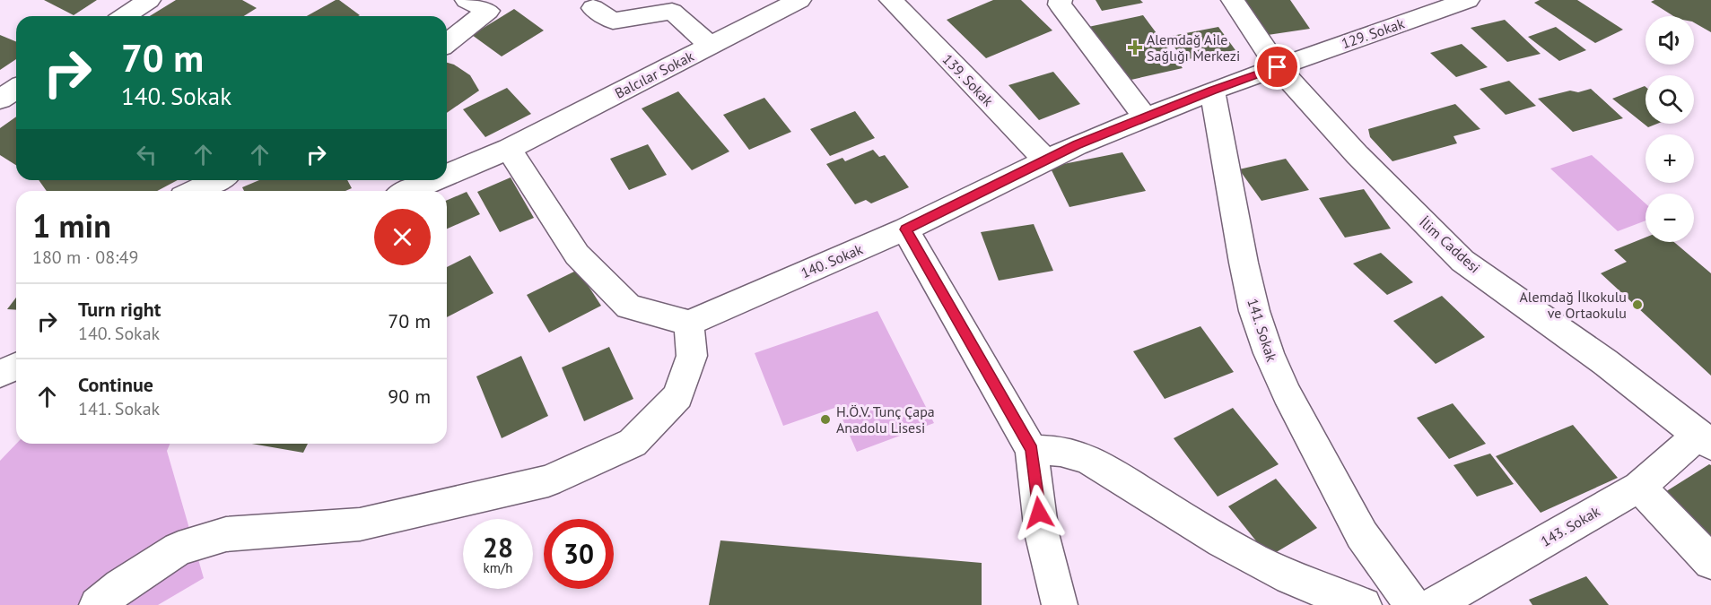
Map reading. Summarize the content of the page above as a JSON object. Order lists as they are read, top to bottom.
{
  "streets": {
    "street": [
      "129. Sokak",
      "Balcılar Sokak",
      "139. Sokak",
      "İlim Caddesi",
      "140. Sokak",
      "141. Sokak",
      "143. Sokak"
    ]
  },
  "crossings": [
    ["129. Sokak", "İlim Caddesi"],
    ["139. Sokak", "140. Sokak"],
    ["İlim Caddesi", "143. Sokak"],
    ["140. Sokak", "141. Sokak"]
  ],
  "places": {
    "health": ["Alemdağ Aile Sağlığı Merkezi"],
    "other": ["Alemdağ İlkokulu ve Ortaokulu", "H.Ö.V. Tunç Çapa Anadolu Lisesi"]
  },
  "page": {
    "map_buttons": ["+", "−"],
    "turn": ["70 m", "140. Sokak"],
    "heading": ["1 min", "180 m · 08:49"],
    "list": [
      {
        "name": "Turn right",
        "note": "140. Sokak",
        "value": "70 m"
      },
      {
        "name": "Continue",
        "note": "141. Sokak",
        "value": "90 m"
      }
    ],
    "speed": "28 km/h",
    "limit": "30"
  }
}
